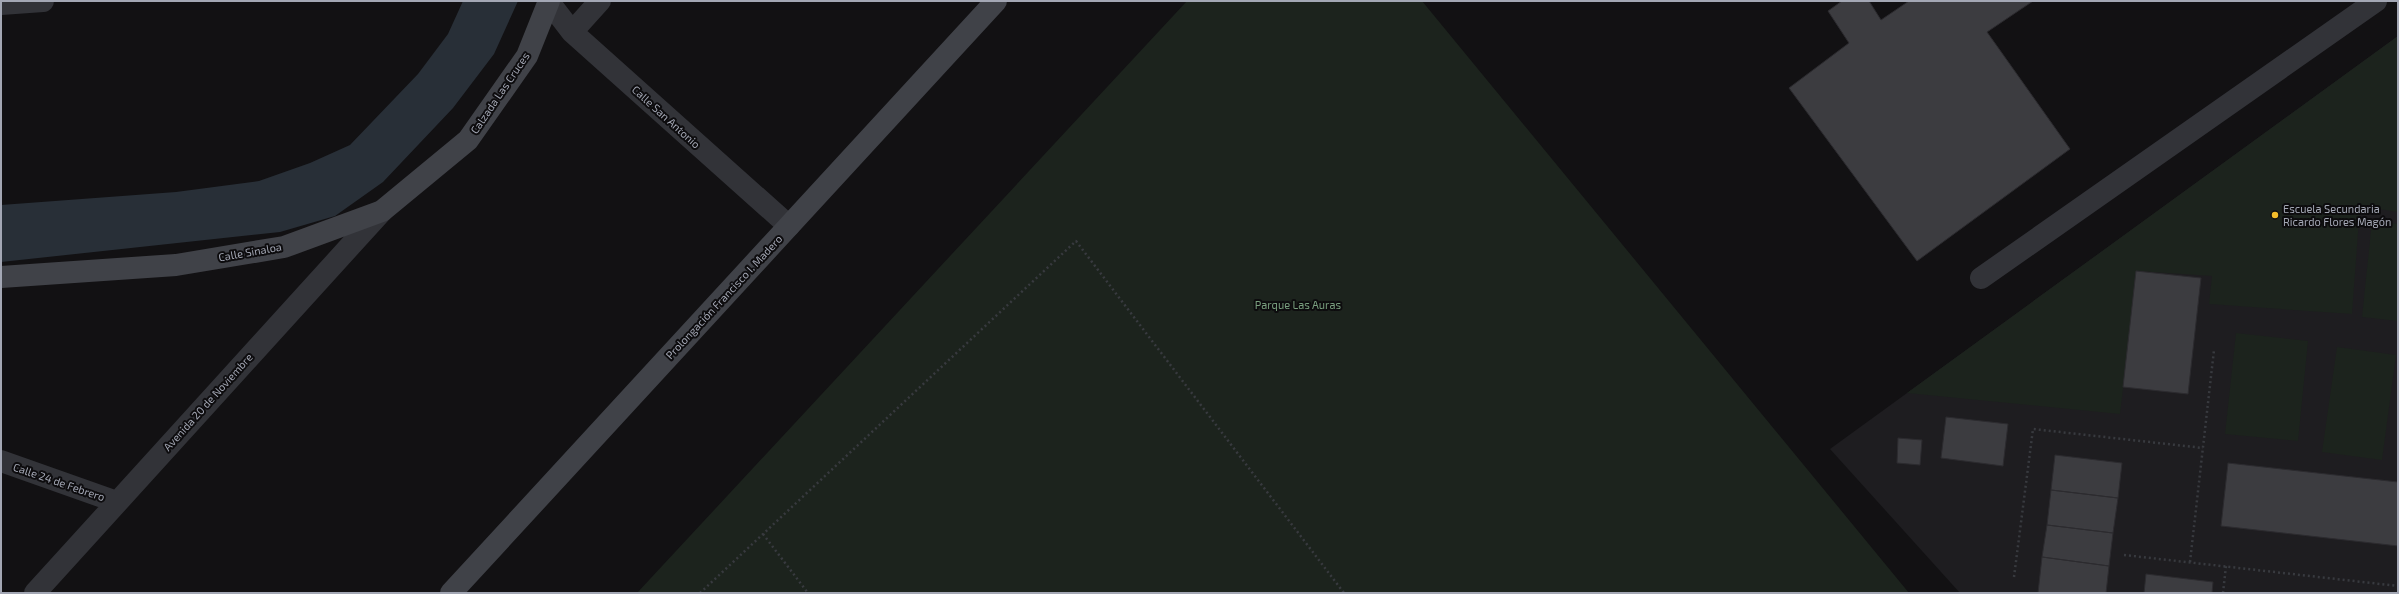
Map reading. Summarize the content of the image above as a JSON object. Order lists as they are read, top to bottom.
{
  "streets": {
    "main road": ["Calzada Las Cruces", "Calle Sinaloa", "Prolongación Francisco I. Madero"],
    "street": ["Calle San Antonio", "Avenida 20 de Noviembre", "Calle 24 de Febrero"]
  },
  "crossings": [
    ["Calzada Las Cruces", "Calle San Antonio"],
    ["Calzada Las Cruces", "Calle Sinaloa"],
    ["Calle San Antonio", "Prolongación Francisco I. Madero"],
    ["Calle Sinaloa", "Avenida 20 de Noviembre"],
    ["Avenida 20 de Noviembre", "Calle 24 de Febrero"]
  ],
  "parks": ["Parque Las Auras"],
  "places": ["Escuela Secundaria Ricardo Flores Magón"]
}
